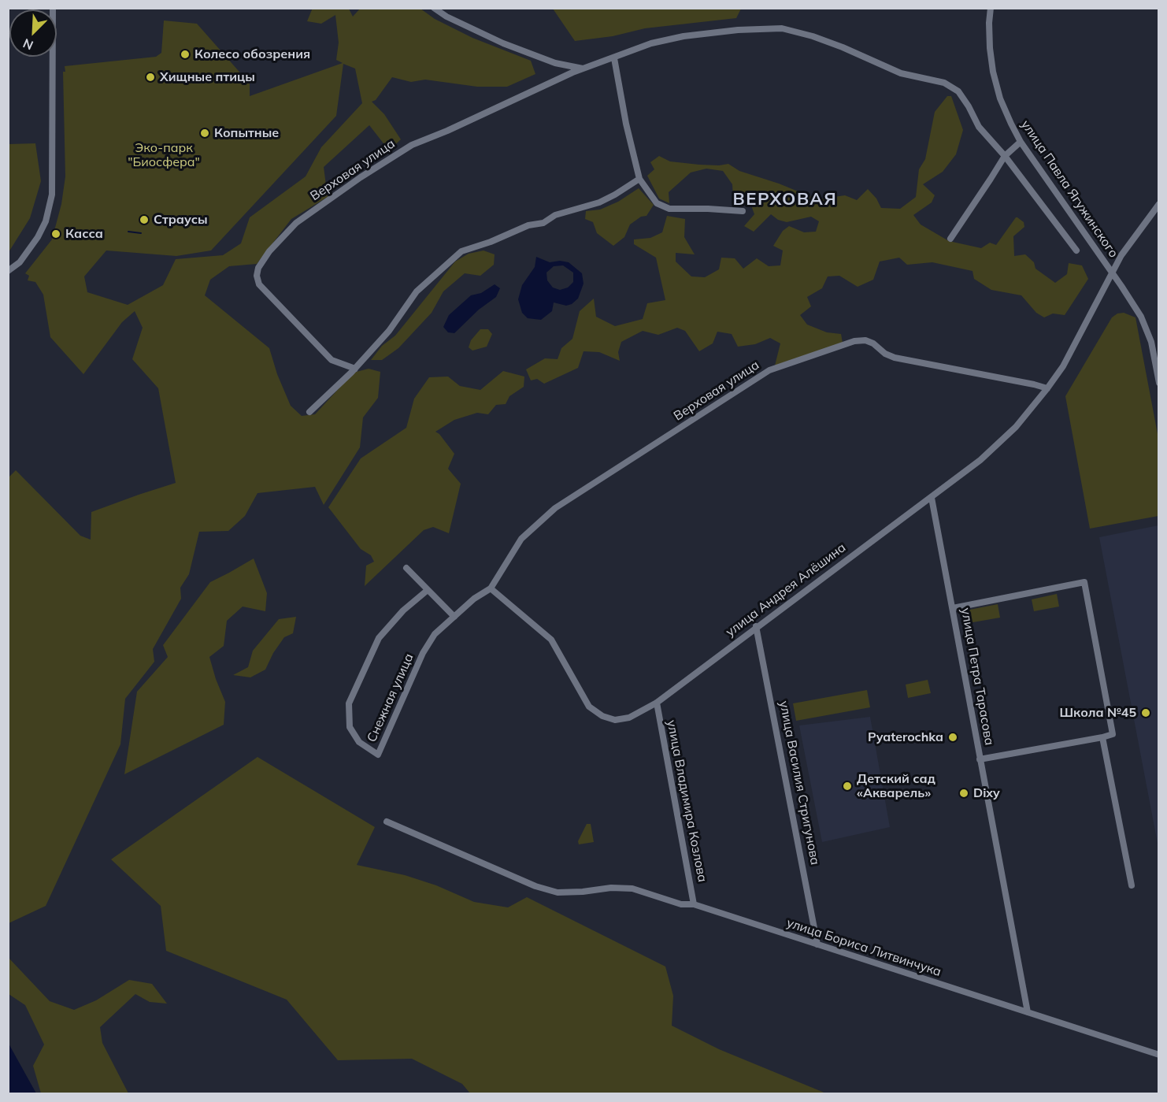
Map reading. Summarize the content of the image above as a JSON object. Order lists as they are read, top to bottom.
{
  "streets": {
    "street": [
      "Верховая улица",
      "улица Павла Ягужинского",
      "улица Андрея Алёшина",
      "улица Петра Тарасова",
      "Снежная улица",
      "улица Василия Стригунова",
      "улица Владимира Козлова",
      "улица Бориса Литвинчука"
    ]
  },
  "crossings": [
    ["Верховая улица", "улица Андрея Алёшина"],
    ["Верховая улица", "Снежная улица"],
    ["улица Андрея Алёшина", "улица Петра Тарасова"],
    ["улица Андрея Алёшина", "Снежная улица"],
    ["улица Андрея Алёшина", "улица Василия Стригунова"],
    ["улица Андрея Алёшина", "улица Владимира Козлова"],
    ["улица Петра Тарасова", "улица Бориса Литвинчука"],
    ["улица Василия Стригунова", "улица Бориса Литвинчука"],
    ["улица Владимира Козлова", "улица Бориса Литвинчука"]
  ],
  "districts": ["ВЕРХОВАЯ"],
  "parks": ["Эко-парк \"Биосфера\""],
  "places": [
    "Колесо обозрения",
    "Хищные птицы",
    "Копытные",
    "Страусы",
    "Касса",
    "Школа №45",
    "Pyaterochka",
    "Детский сад «Акварель»",
    "Dixy"
  ],
  "north": "bottom left"
}
